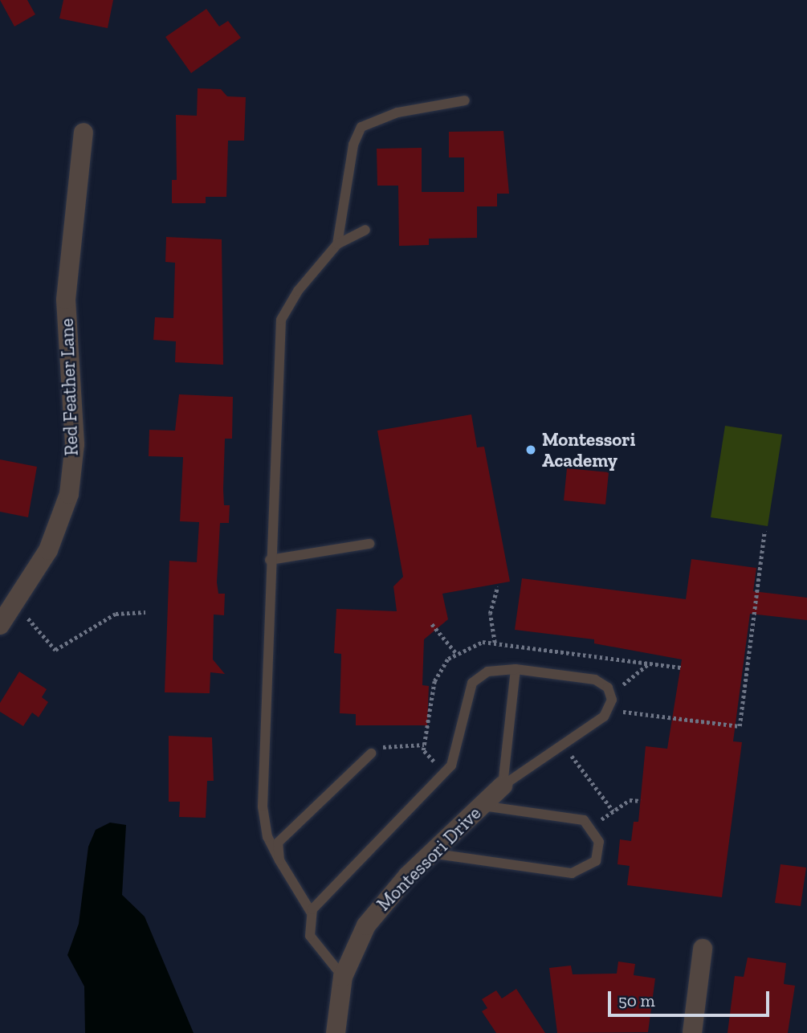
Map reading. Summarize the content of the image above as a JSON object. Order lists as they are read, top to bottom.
{
  "streets": {
    "street": ["Red Feather Lane", "Montessori Drive"]
  },
  "places": ["Montessori Academy"],
  "scale_bar": "50 m"
}
